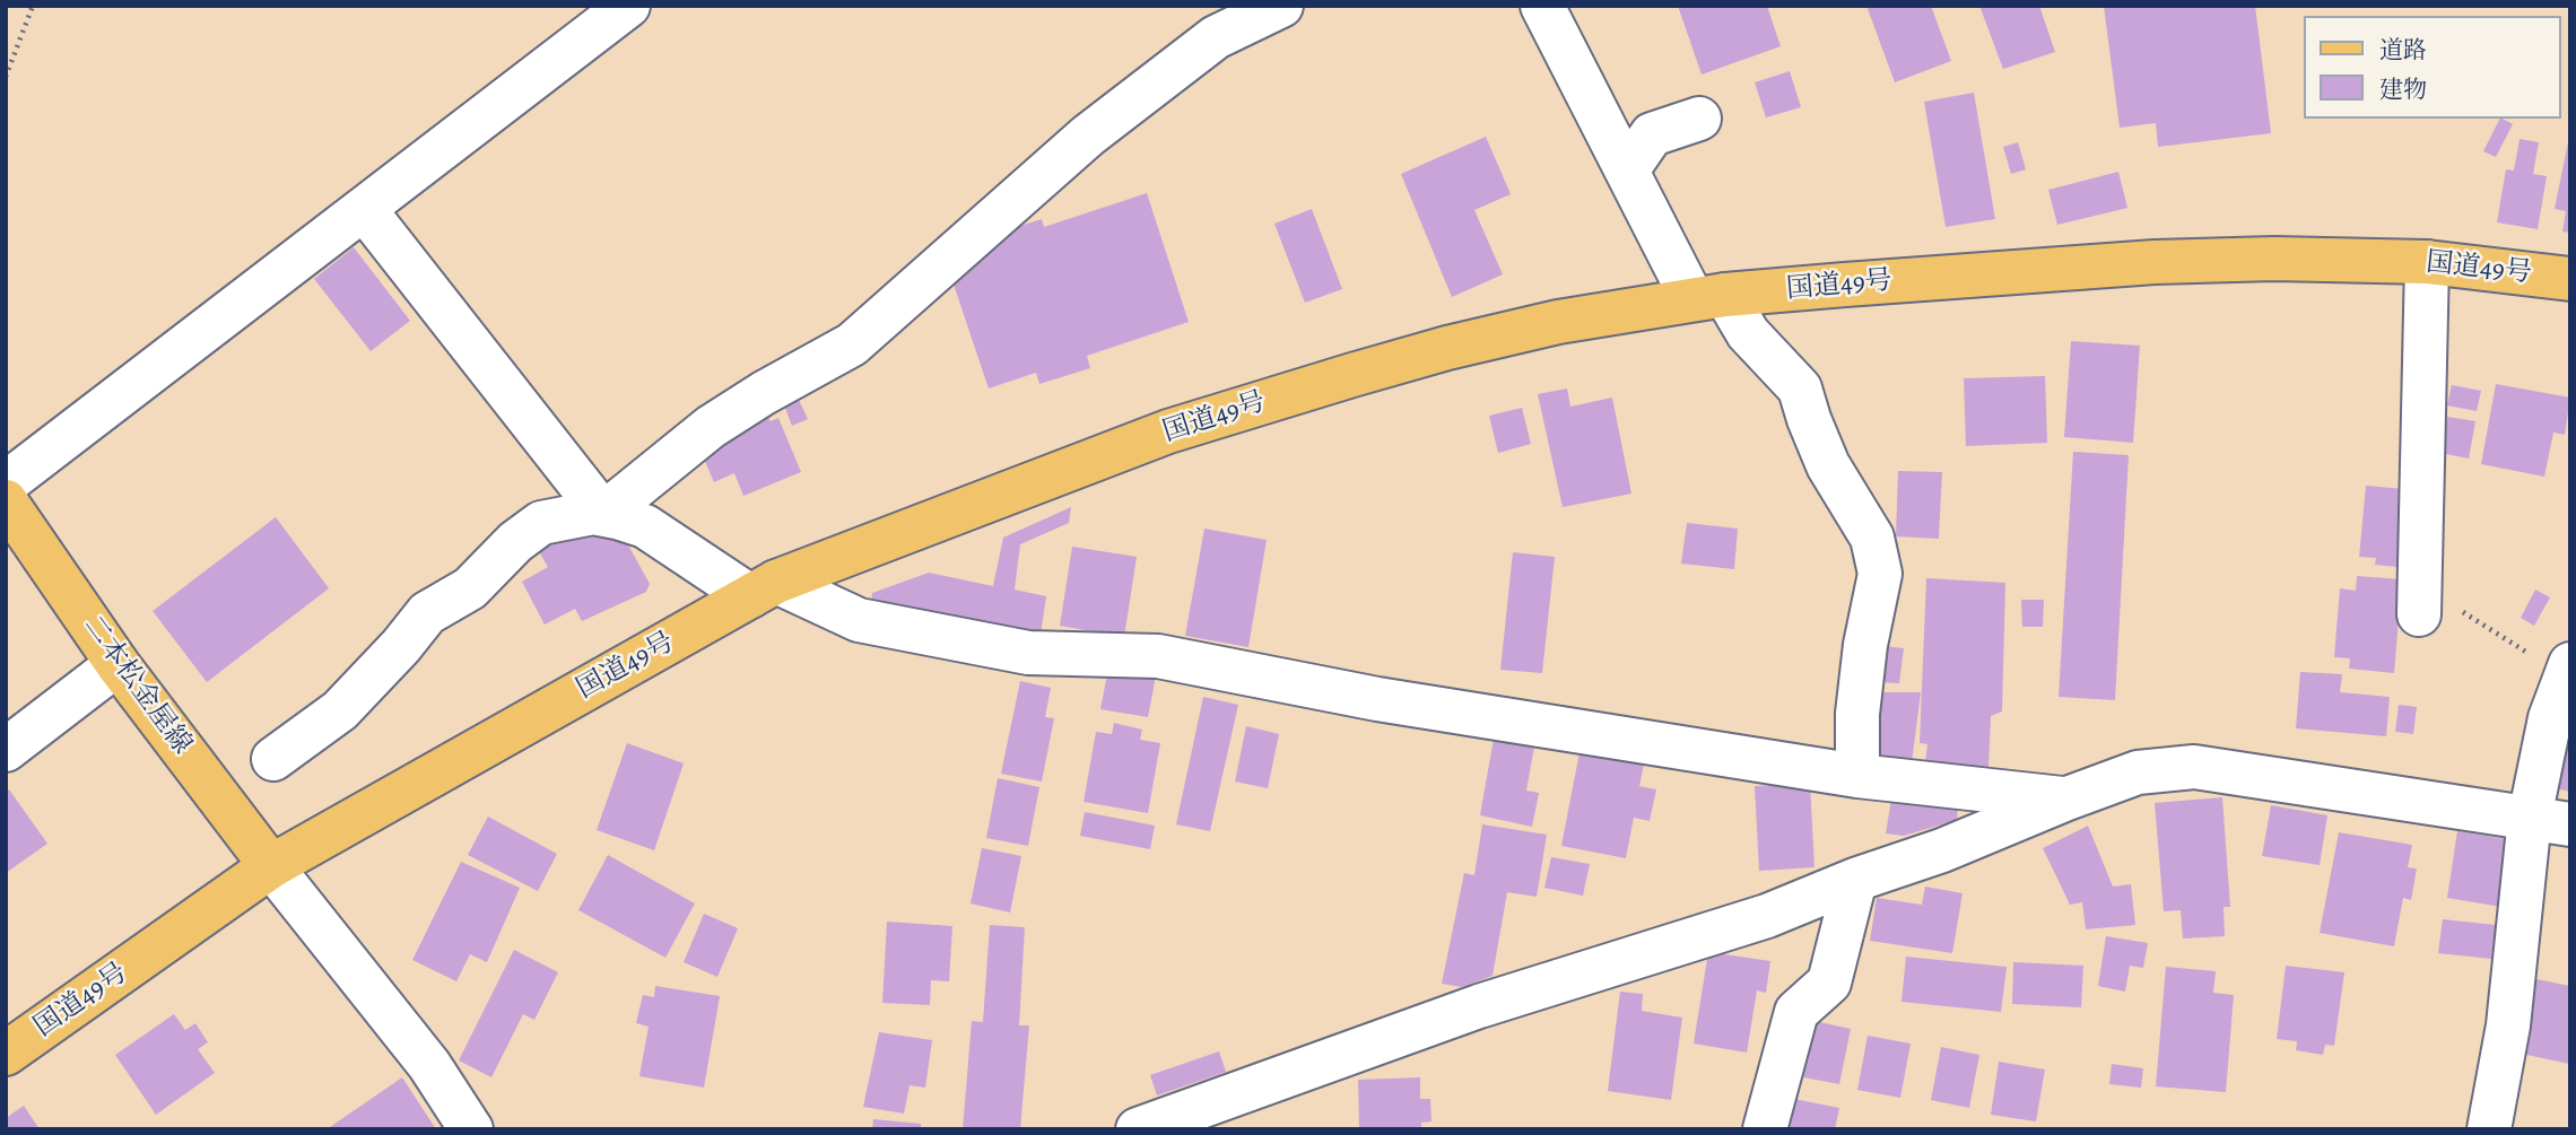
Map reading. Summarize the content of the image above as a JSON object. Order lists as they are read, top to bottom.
{
  "streets": {
    "main road": ["国道49号", "二本松金屋線"]
  },
  "crossings": [
    ["国道49号", "二本松金屋線"]
  ],
  "legend": ["道路", "建物"]
}
